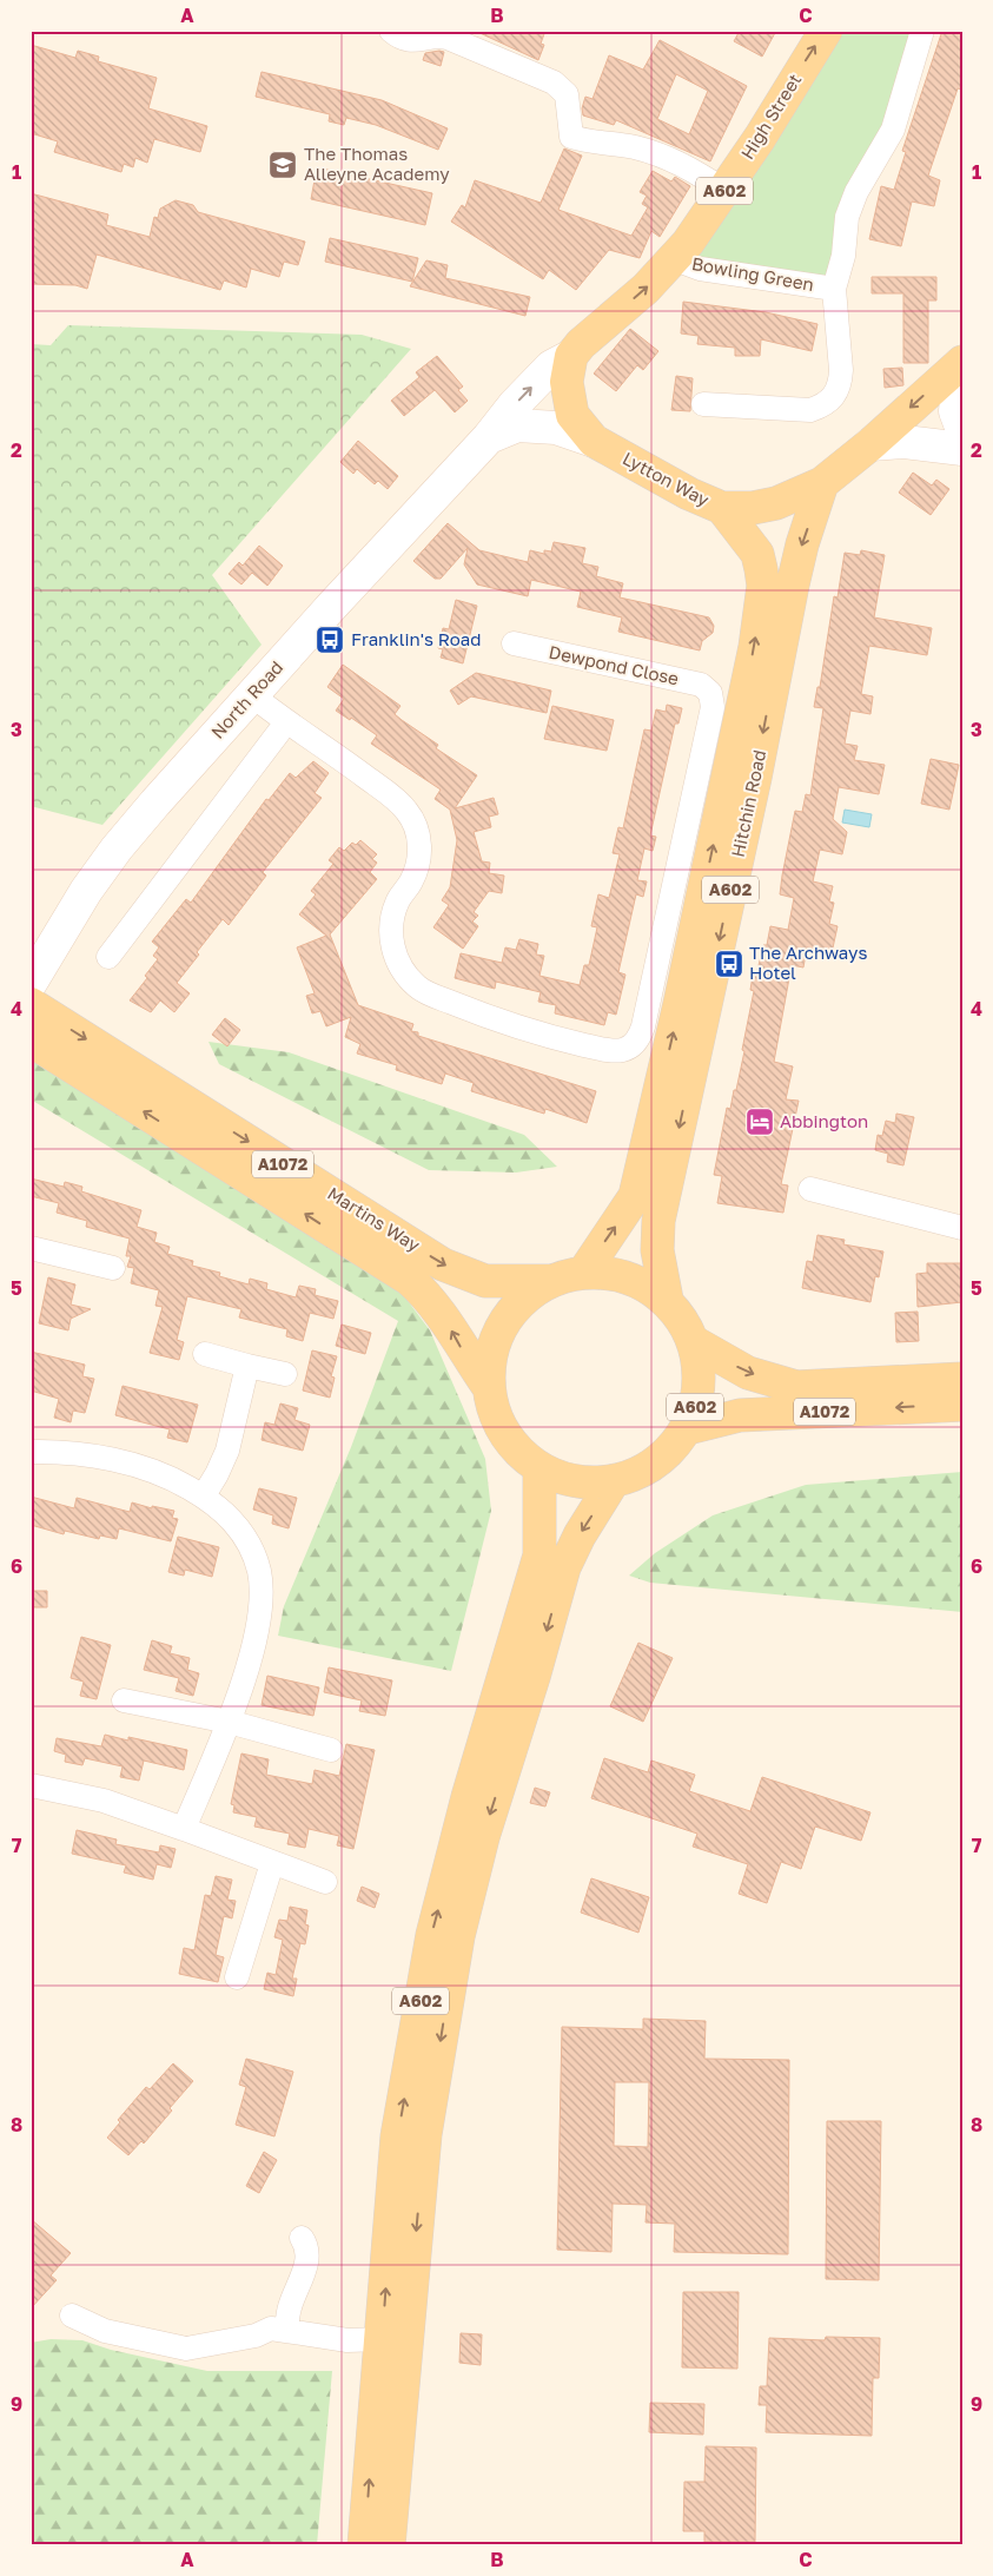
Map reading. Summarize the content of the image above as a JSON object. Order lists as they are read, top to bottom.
{
  "streets": {
    "main road": [
      "High Street",
      "A602",
      "Lytton Way",
      "North Road",
      "Hitchin Road",
      "A1072",
      "Martins Way"
    ],
    "street": ["Bowling Green", "Dewpond Close"]
  },
  "crossings": [
    ["High Street", "Bowling Green"],
    ["High Street", "Lytton Way"],
    ["High Street", "North Road"],
    ["A602", "Hitchin Road"],
    ["A602", "A1072"],
    ["A602", "Martins Way"],
    ["Lytton Way", "North Road"],
    ["Lytton Way", "Hitchin Road"]
  ],
  "one_way": ["High Street"],
  "places": {
    "school or university": ["The Thomas Alleyne Academy"],
    "bus stop": ["Franklin's Road", "The Archways Hotel"],
    "hotel": ["Abbington"]
  },
  "grid": {
    "columns": ["A", "B", "C"],
    "rows": [
      "1",
      "2",
      "3",
      "4",
      "5",
      "6",
      "7",
      "8",
      "9"
    ]
  }
}
